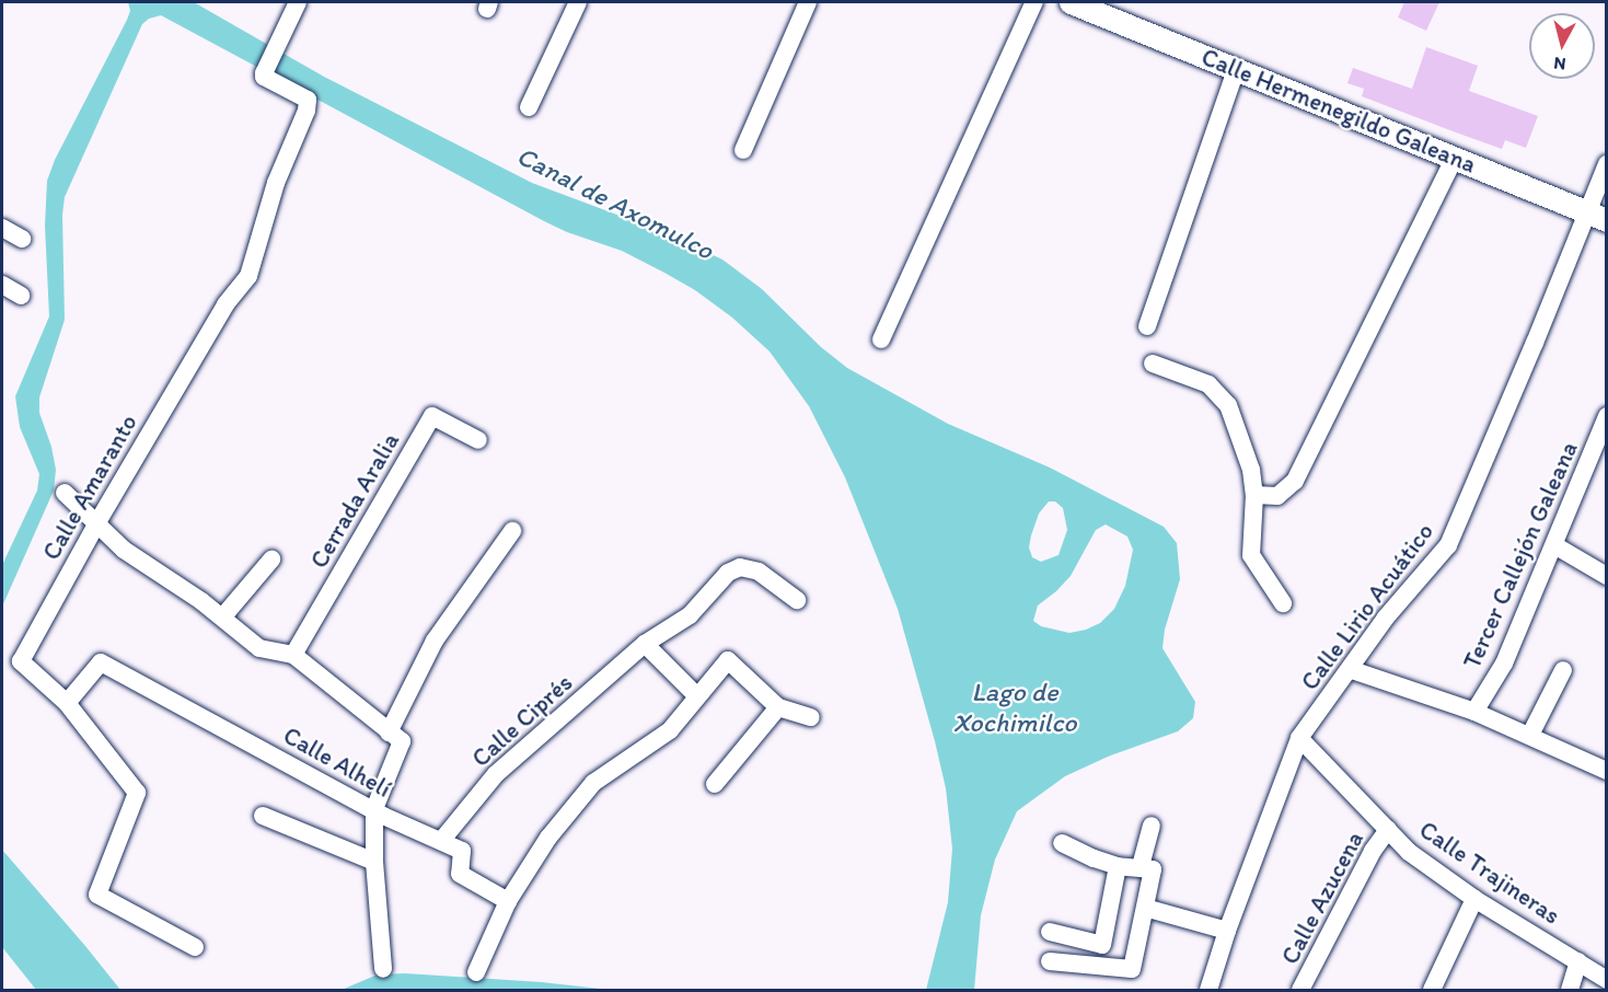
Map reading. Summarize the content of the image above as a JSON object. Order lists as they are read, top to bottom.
{
  "streets": {
    "street": [
      "Calle Hermenegildo Galeana",
      "Calle Amaranto",
      "Cerrada Aralia",
      "Tercer Callejón Galeana",
      "Calle Lirio Acuático",
      "Calle Ciprés",
      "Calle Alhelí",
      "Calle Trajineras",
      "Calle Azucena"
    ]
  },
  "crossings": [
    ["Calle Hermenegildo Galeana", "Calle Lirio Acuático"],
    ["Calle Amaranto", "Calle Alhelí"],
    ["Calle Lirio Acuático", "Calle Trajineras"],
    ["Calle Ciprés", "Calle Alhelí"],
    ["Calle Trajineras", "Calle Azucena"]
  ],
  "water": ["Canal de Axomulco", "Lago de Xochimilco"],
  "north": "bottom"
}
